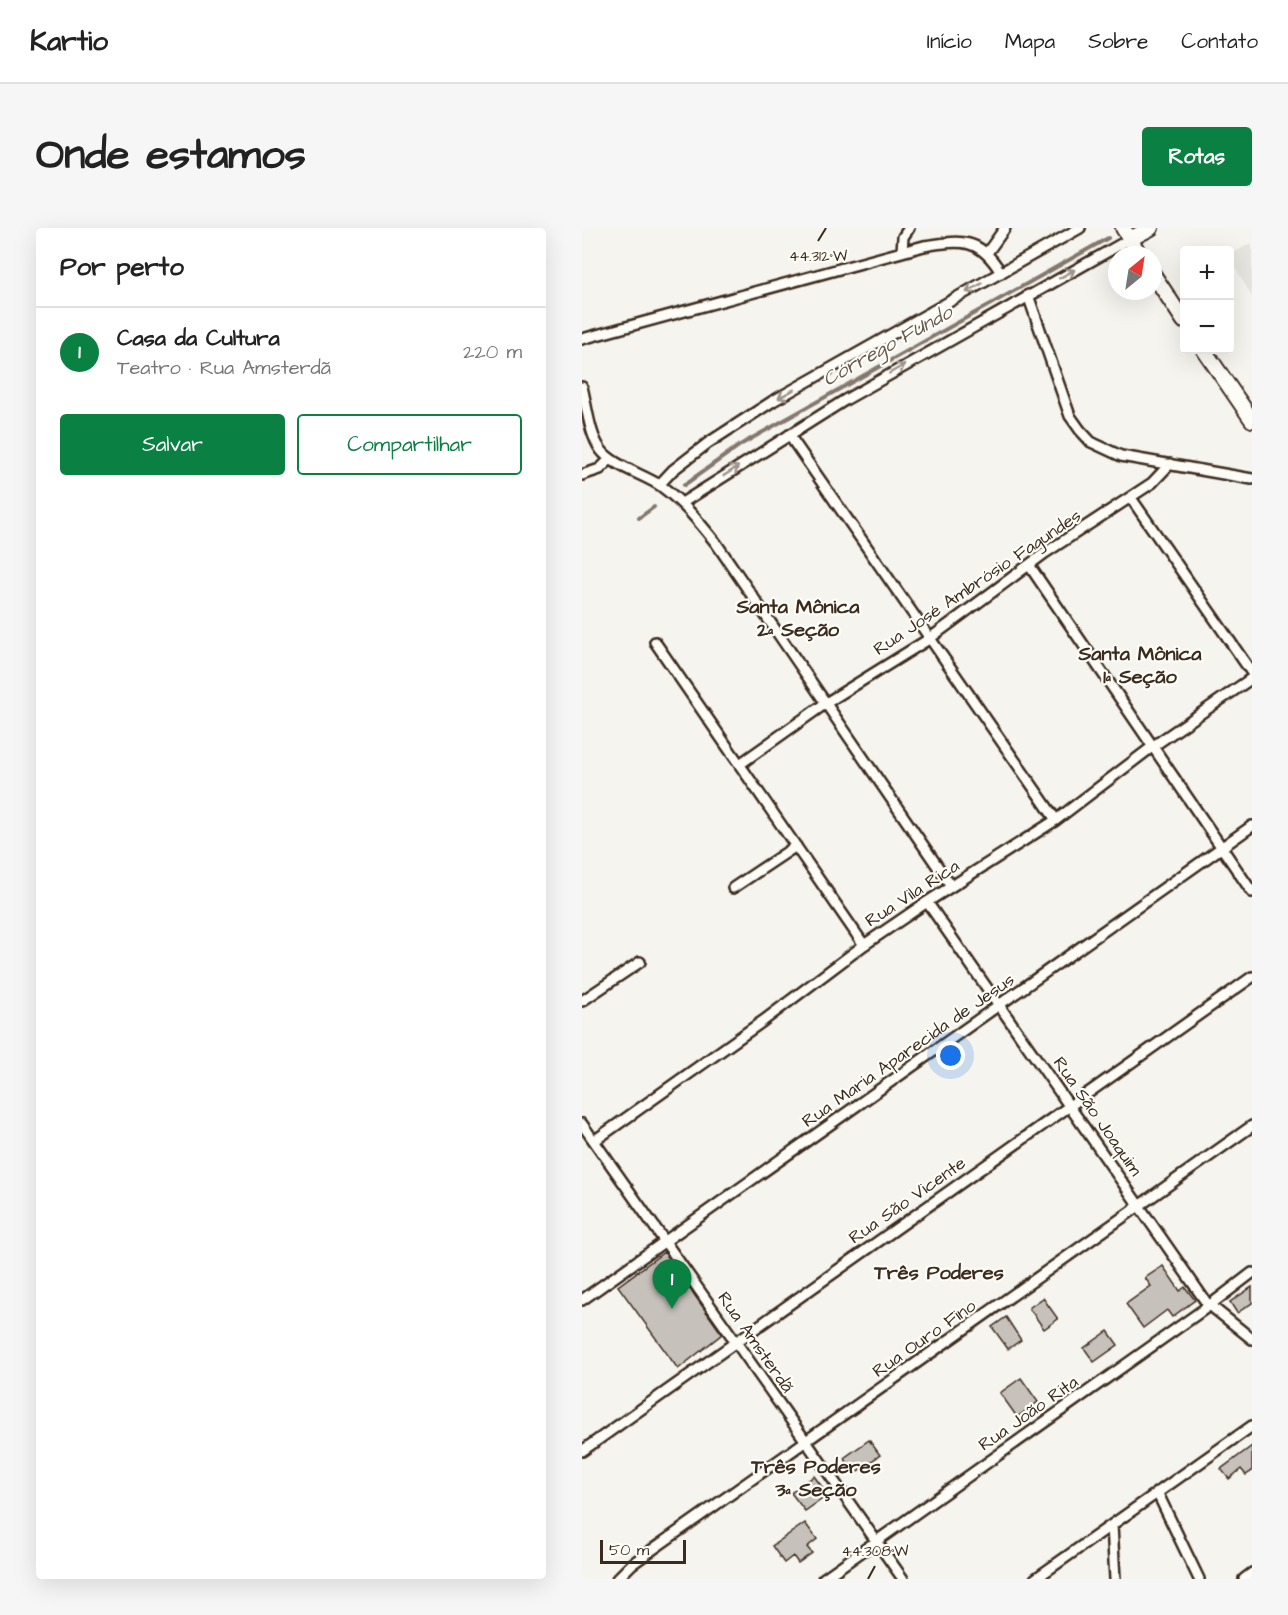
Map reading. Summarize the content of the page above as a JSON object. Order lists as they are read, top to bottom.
{
  "streets": {
    "street": [
      "Rua José Ambrósio Fagundes",
      "Rua Vila Rica",
      "Rua Maria Aparecida de Jesus",
      "Rua São Joaquim",
      "Rua São Vicente",
      "Rua Ouro Fino",
      "Rua Amsterdã",
      "Rua João Rita"
    ]
  },
  "crossings": [
    ["Rua Vila Rica", "Rua São Joaquim"],
    ["Rua Vila Rica", "Rua Amsterdã"],
    ["Rua Maria Aparecida de Jesus", "Rua São Joaquim"],
    ["Rua Maria Aparecida de Jesus", "Rua Amsterdã"],
    ["Rua São Joaquim", "Rua São Vicente"],
    ["Rua São Joaquim", "Rua Ouro Fino"],
    ["Rua São Joaquim", "Rua João Rita"],
    ["Rua São Vicente", "Rua Amsterdã"],
    ["Rua Ouro Fino", "Rua Amsterdã"],
    ["Rua Amsterdã", "Rua João Rita"]
  ],
  "districts": [
    "Santa Mônica 2ª Seção",
    "Santa Mônica 1ª Seção",
    "Três Poderes",
    "Três Poderes 3ª Seção"
  ],
  "water": ["Córrego FUndo"],
  "scale_bar": "50 m",
  "north": "top right",
  "page": {
    "header": "Kartio",
    "nav": [
      "Início",
      "Mapa",
      "Sobre",
      "Contato"
    ],
    "title": "Onde estamos",
    "buttons": [
      "Rotas",
      ["Salvar", "Compartilhar"]
    ],
    "heading": "Por perto",
    "map_buttons": ["+", "−"],
    "list": [
      {
        "mark": "1",
        "name": "Casa da Cultura",
        "note": "Teatro · Rua Amsterdã",
        "value": "220 m"
      }
    ],
    "pins": "1",
    "scale": "50 m"
  },
  "coordinates": ["44.312°W", "44.308°W"]
}
